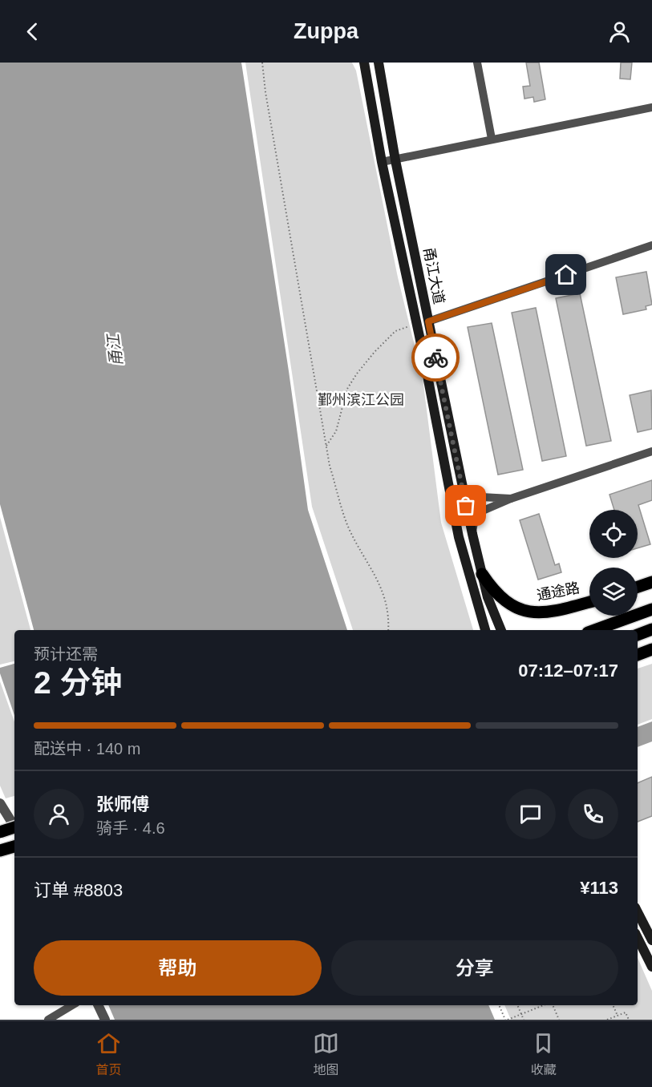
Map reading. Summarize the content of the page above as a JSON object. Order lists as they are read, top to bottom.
{
  "streets": {
    "main road": ["甬江大道", "通途路"]
  },
  "crossings": [
    ["甬江大道", "通途路"]
  ],
  "water": ["甬江"],
  "parks": ["鄞州滨江公园"],
  "page": {
    "header": "Zuppa",
    "heading": ["2 分钟", "预计还需", "07:12–07:17"],
    "panel": [
      "张师傅",
      "骑手 · 4.6",
      "订单 #8803",
      "¥113"
    ],
    "bar": "配送中 · 140 m",
    "buttons": ["帮助", "分享"],
    "tabs": ["首页", "地图", "收藏"]
  }
}
